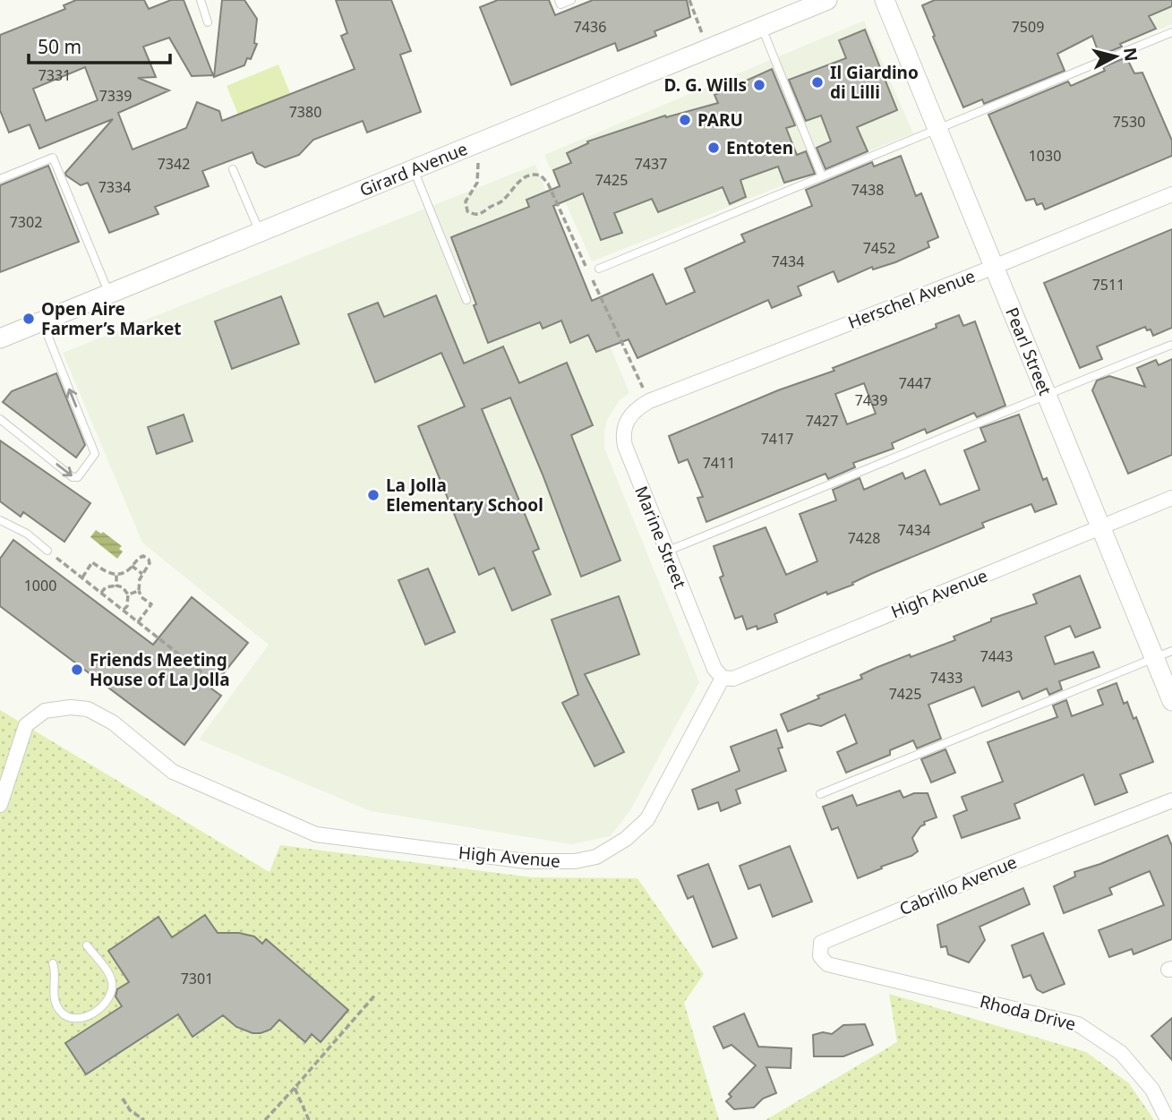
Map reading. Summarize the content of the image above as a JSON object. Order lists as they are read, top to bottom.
{
  "streets": {
    "street": [
      "Girard Avenue",
      "Herschel Avenue",
      "Pearl Street",
      "Marine Street",
      "High Avenue",
      "Cabrillo Avenue",
      "Rhoda Drive"
    ]
  },
  "crossings": [
    ["Herschel Avenue", "Pearl Street"],
    ["Herschel Avenue", "Marine Street"],
    ["Pearl Street", "High Avenue"],
    ["Marine Street", "High Avenue"],
    ["Cabrillo Avenue", "Rhoda Drive"]
  ],
  "places": [
    "Il Giardino di Lilli",
    "D. G. Wills",
    "PARU",
    "Entoten",
    "Open Aire Farmer’s Market",
    "La Jolla Elementary School",
    "Friends Meeting House of La Jolla"
  ],
  "house_numbers": [
    "7436",
    "7509",
    "7331",
    "7339",
    "7380",
    "7530",
    "1030",
    "7342",
    "7437",
    "7425",
    "7334",
    "7438",
    "7302",
    "7452",
    "7434",
    "7511",
    "7447",
    "7439",
    "7427",
    "7417",
    "7411",
    "7434",
    "7428",
    "1000",
    "7443",
    "7433",
    "7425",
    "7301"
  ],
  "scale_bar": "50 m",
  "north": "right"
}
